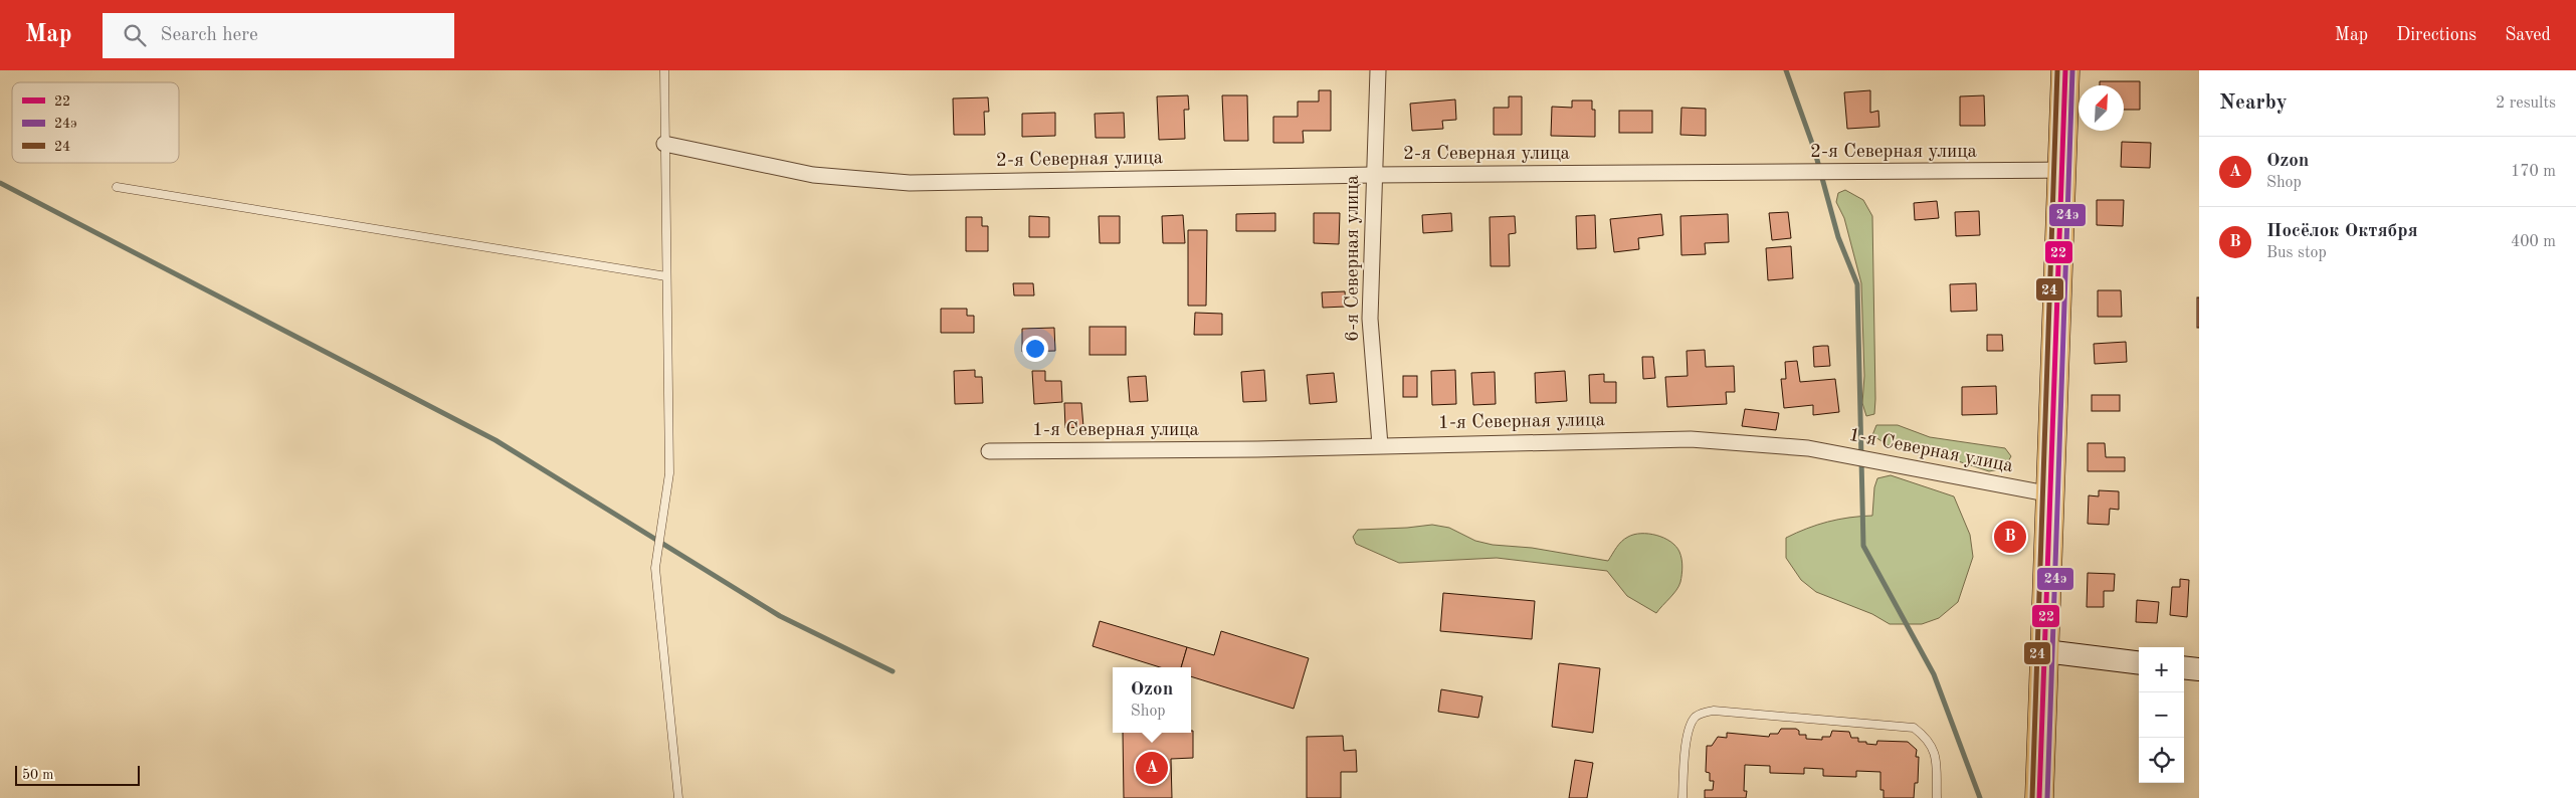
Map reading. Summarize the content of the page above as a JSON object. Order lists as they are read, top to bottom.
{
  "streets": {
    "street": ["2-я Северная улица", "6-я Северная улица", "1-я Северная улица"]
  },
  "crossings": [
    ["2-я Северная улица", "6-я Северная улица"],
    ["6-я Северная улица", "1-я Северная улица"]
  ],
  "lines": ["transit line 22", "transit line 24э", "transit line 24"],
  "legend": ["22", "24э", "24"],
  "scale_bar": "50 m",
  "north": "top right",
  "page": {
    "header": "Map",
    "search": "Search here",
    "nav": ["Map", "Directions", "Saved"],
    "heading": ["Nearby", "2 results"],
    "list": [
      {
        "mark": "A",
        "name": "Ozon",
        "note": "Shop",
        "value": "170 m"
      },
      {
        "mark": "B",
        "name": "Посёлок Октября",
        "note": "Bus stop",
        "value": "400 m"
      }
    ],
    "pins": ["B", "A"],
    "map_buttons": ["+", "−"],
    "popup": ["Ozon", "Shop"],
    "scale": "50 m"
  }
}
